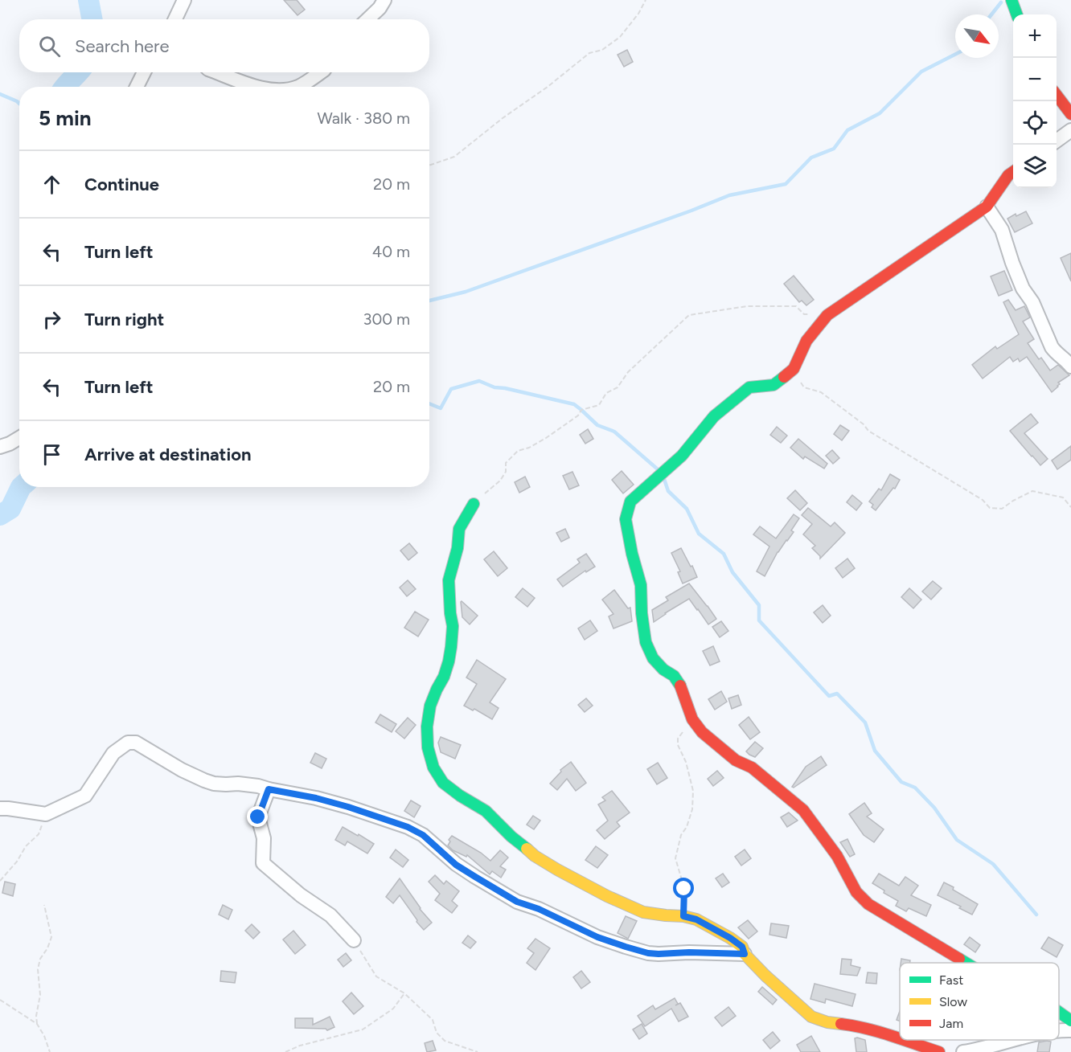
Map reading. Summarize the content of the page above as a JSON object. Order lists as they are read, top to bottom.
{
  "legend": ["Fast", "Slow", "Jam"],
  "north": "bottom right",
  "page": {
    "map_buttons": ["+", "−"],
    "search": "Search here",
    "heading": ["5 min", "Walk · 380 m"],
    "list": [
      ["Continue", "20 m"],
      ["Turn left", "40 m"],
      ["Turn right", "300 m"],
      ["Turn left", "20 m"],
      "Arrive at destination"
    ]
  }
}
